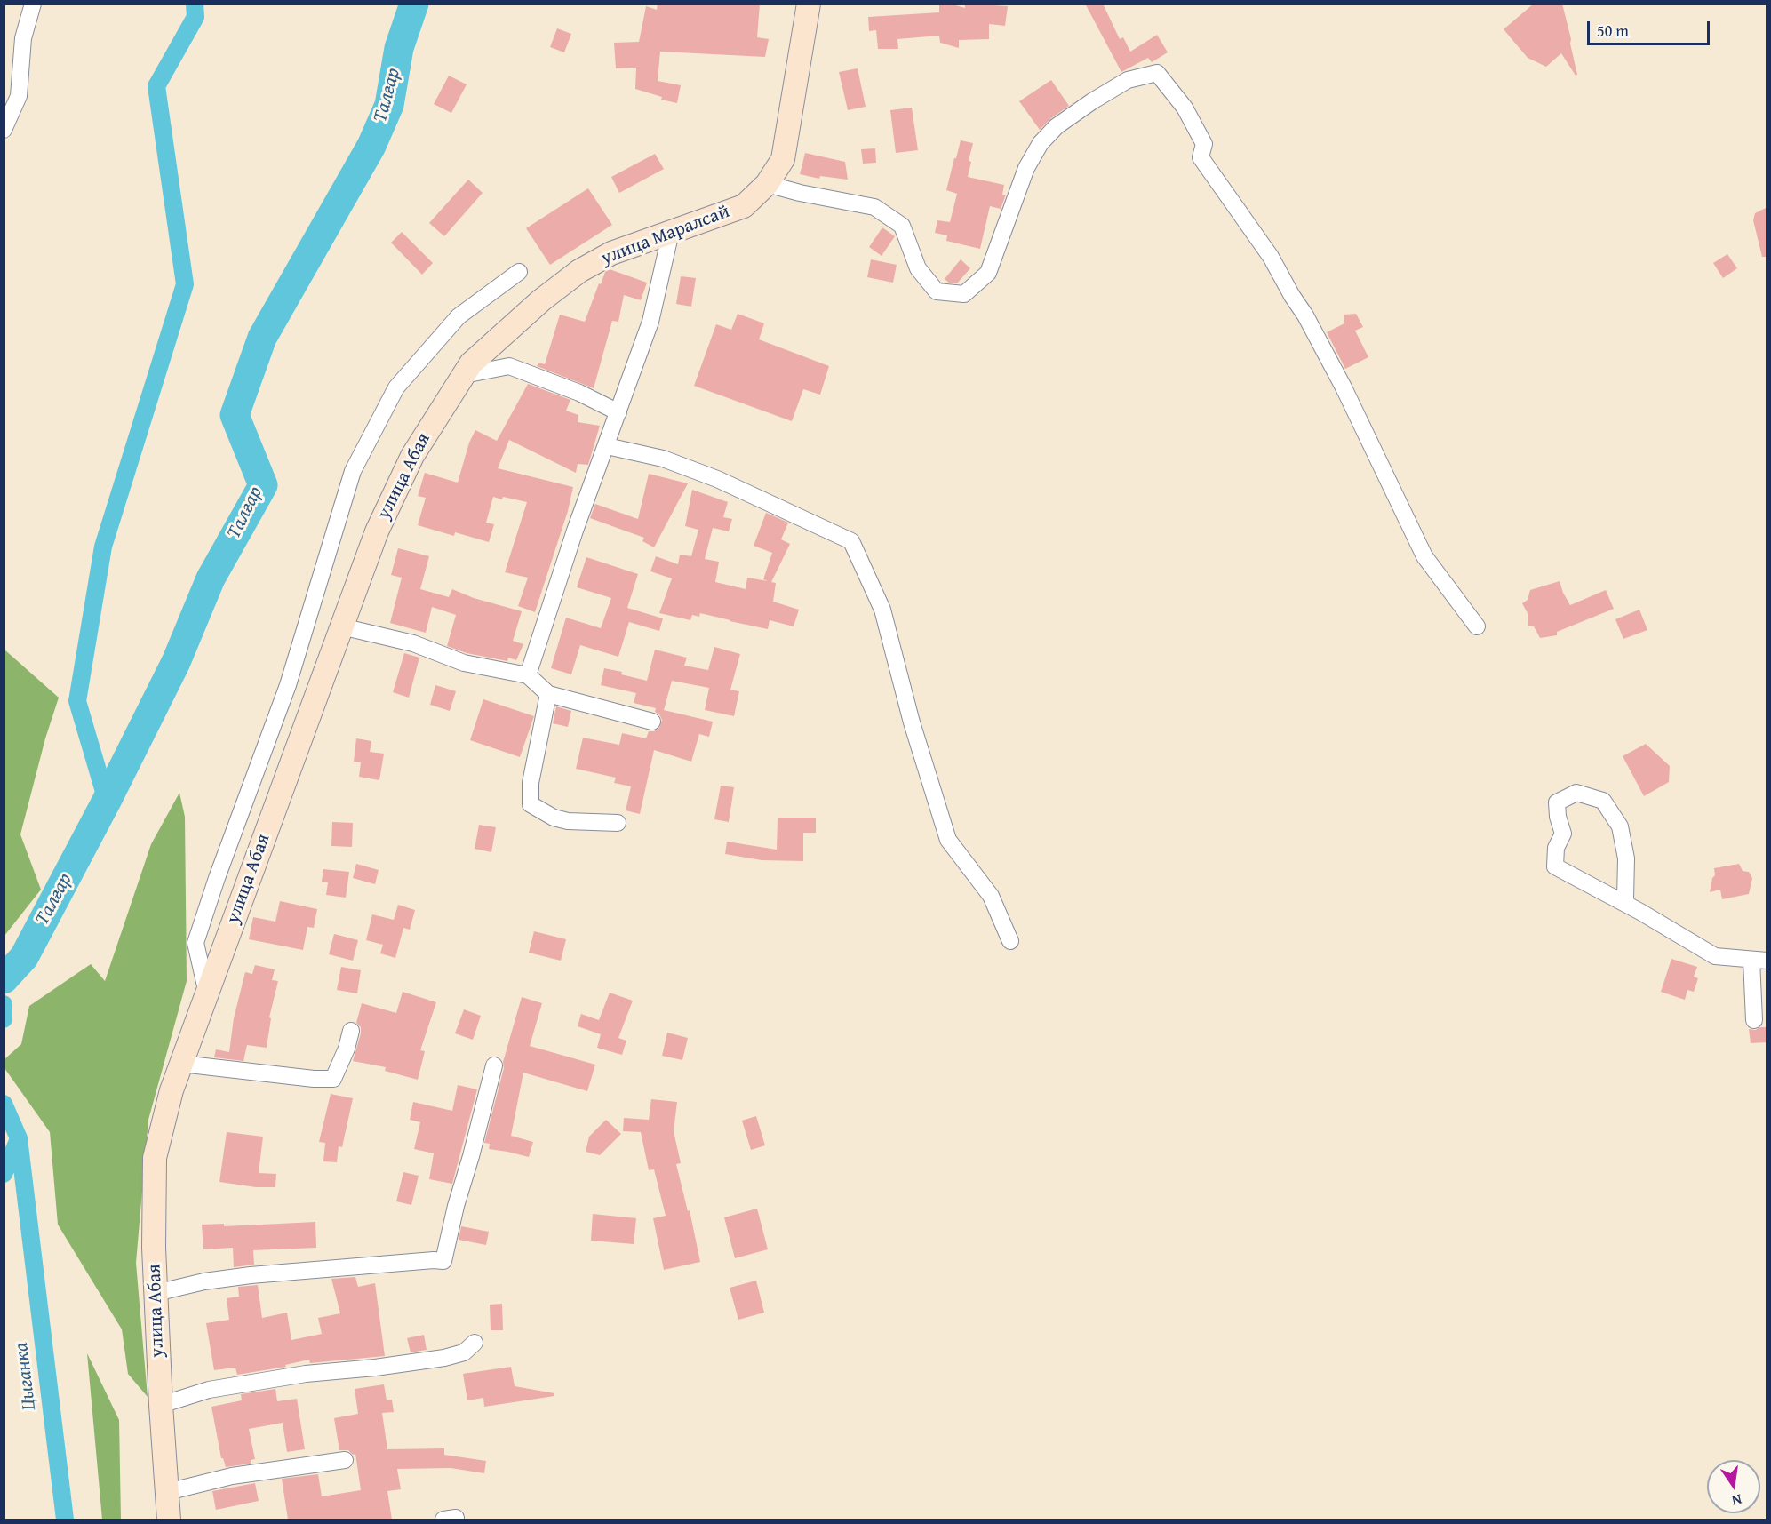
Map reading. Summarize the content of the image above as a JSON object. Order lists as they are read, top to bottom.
{
  "streets": {
    "street": ["улица Маралсай", "улица Абая"]
  },
  "crossings": [
    ["улица Маралсай", "улица Абая"]
  ],
  "water": ["Талғар", "Цыганка"],
  "scale_bar": "50 m",
  "north": "bottom"
}
